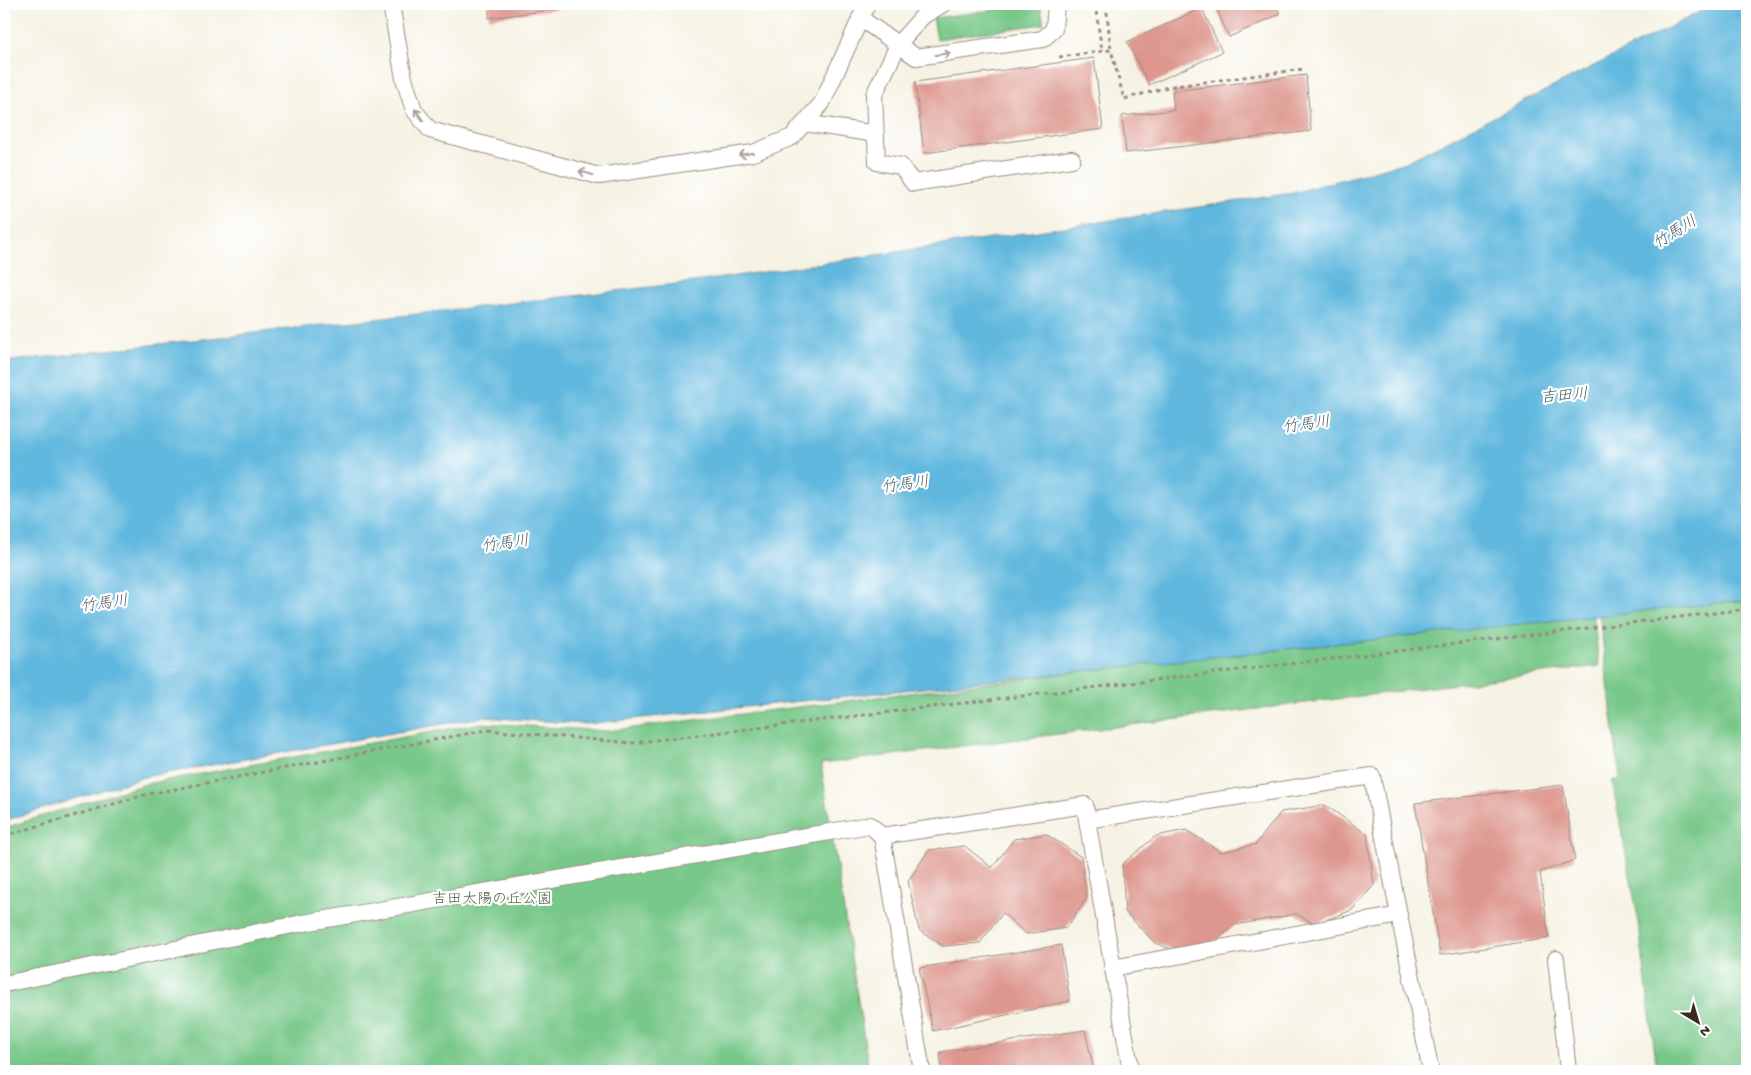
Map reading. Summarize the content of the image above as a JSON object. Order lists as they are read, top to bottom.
{
  "water": ["竹馬川", "吉田川"],
  "parks": ["吉田太陽の丘公園"],
  "north": "bottom right"
}
